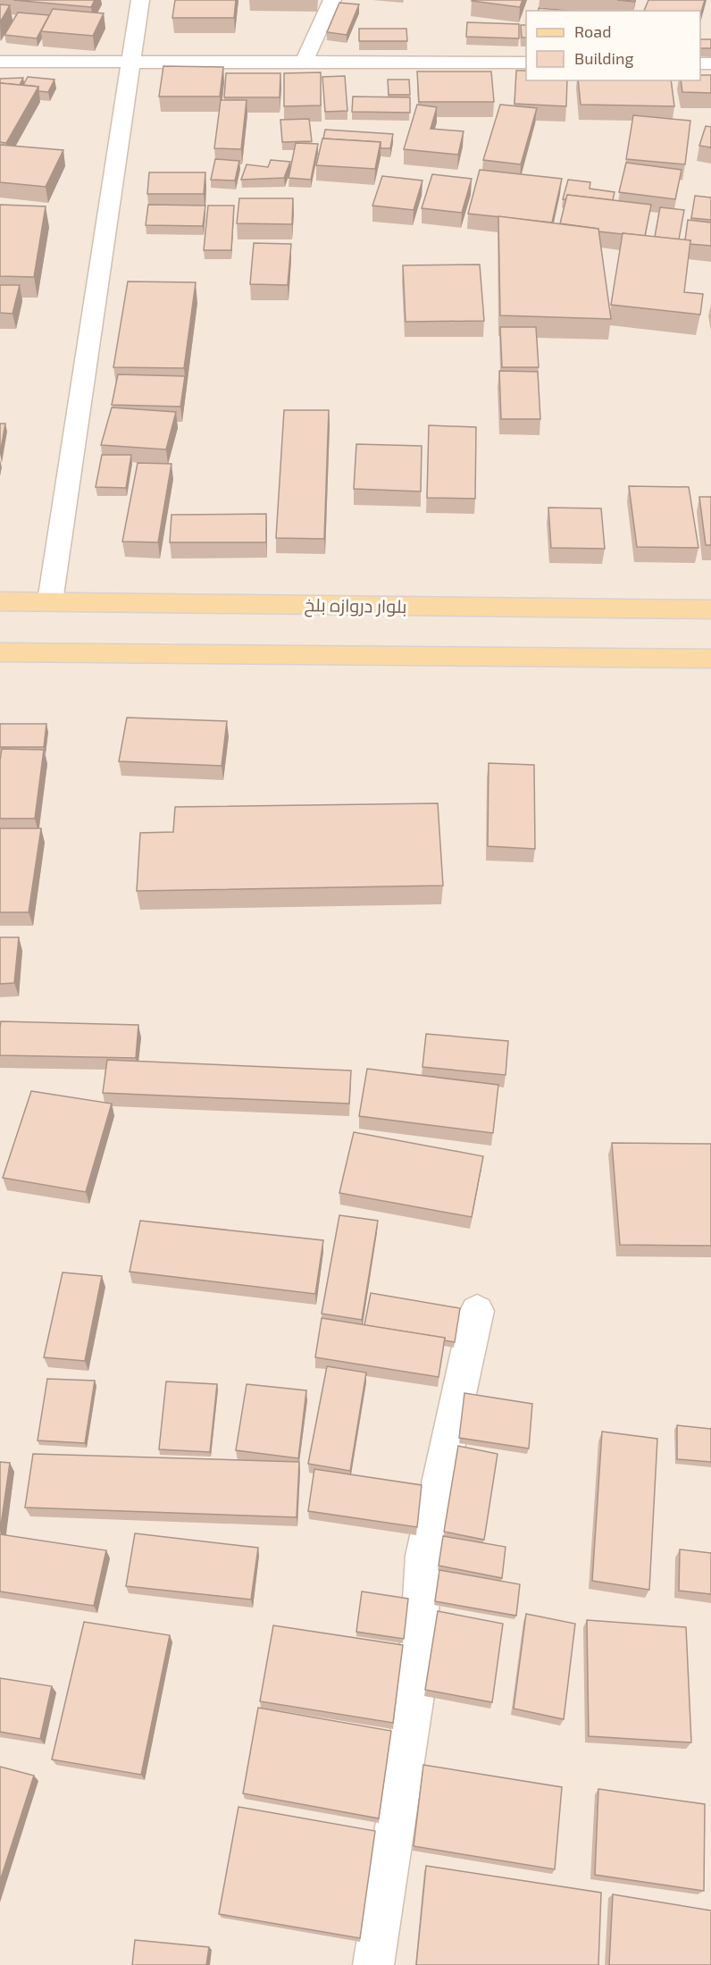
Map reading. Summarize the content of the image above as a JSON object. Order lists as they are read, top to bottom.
{
  "streets": {
    "main road": ["بلوار دروازه بلخ"]
  },
  "legend": ["Road", "Building"]
}
